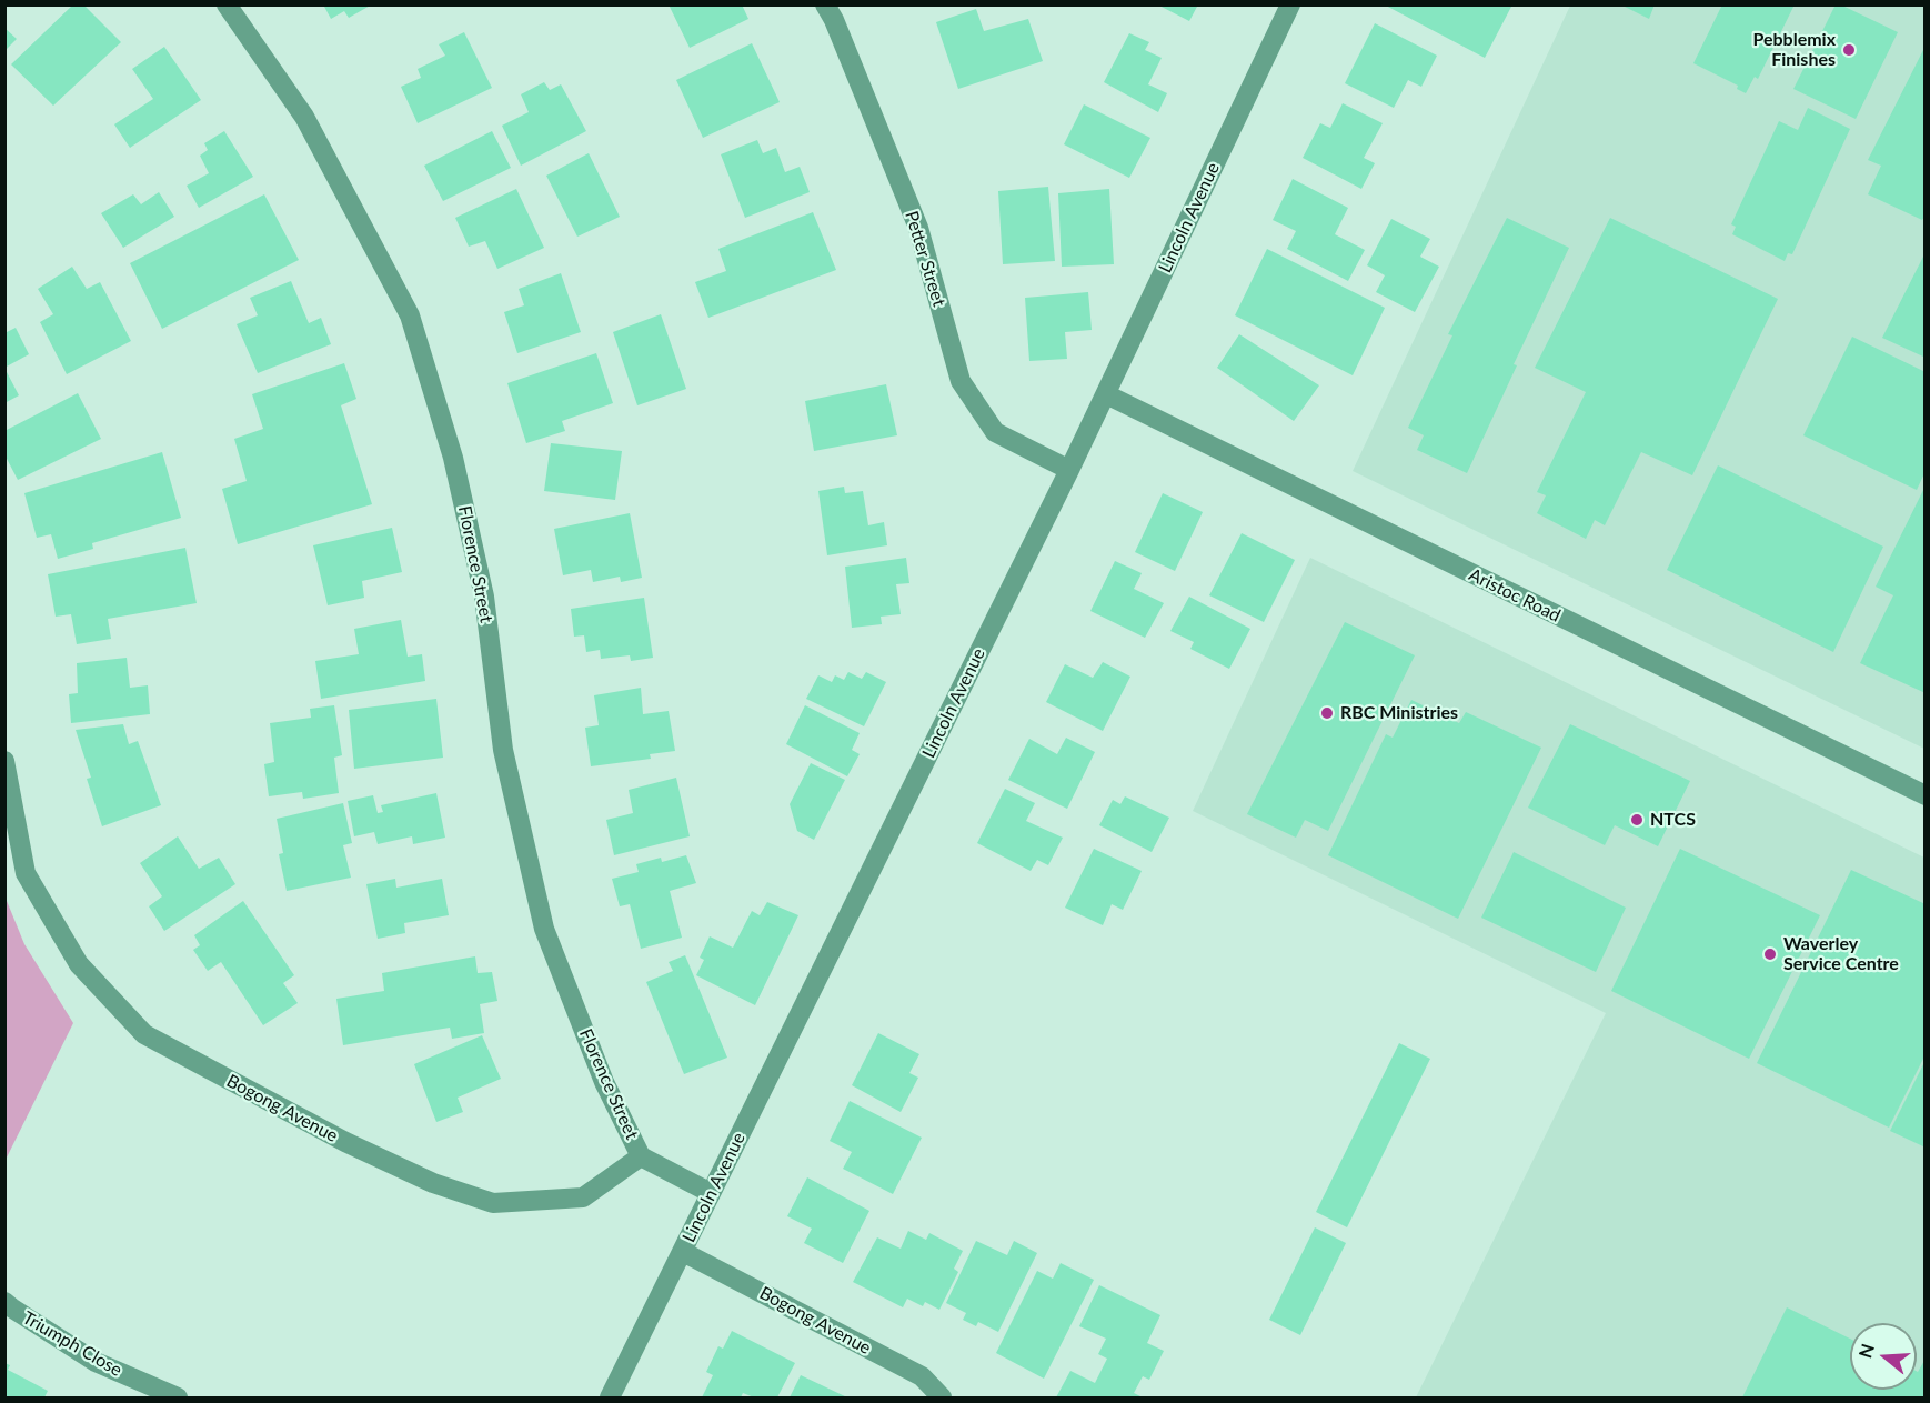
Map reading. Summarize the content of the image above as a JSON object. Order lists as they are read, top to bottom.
{
  "streets": {
    "street": [
      "Lincoln Avenue",
      "Petter Street",
      "Florence Street",
      "Aristoc Road",
      "Bogong Avenue",
      "Triumph Close"
    ]
  },
  "crossings": [
    ["Lincoln Avenue", "Petter Street"],
    ["Lincoln Avenue", "Aristoc Road"],
    ["Lincoln Avenue", "Bogong Avenue"],
    ["Florence Street", "Bogong Avenue"]
  ],
  "places": [
    "Pebblemix Finishes",
    "RBC Ministries",
    "NTCS",
    "Waverley Service Centre"
  ],
  "north": "left"
}
